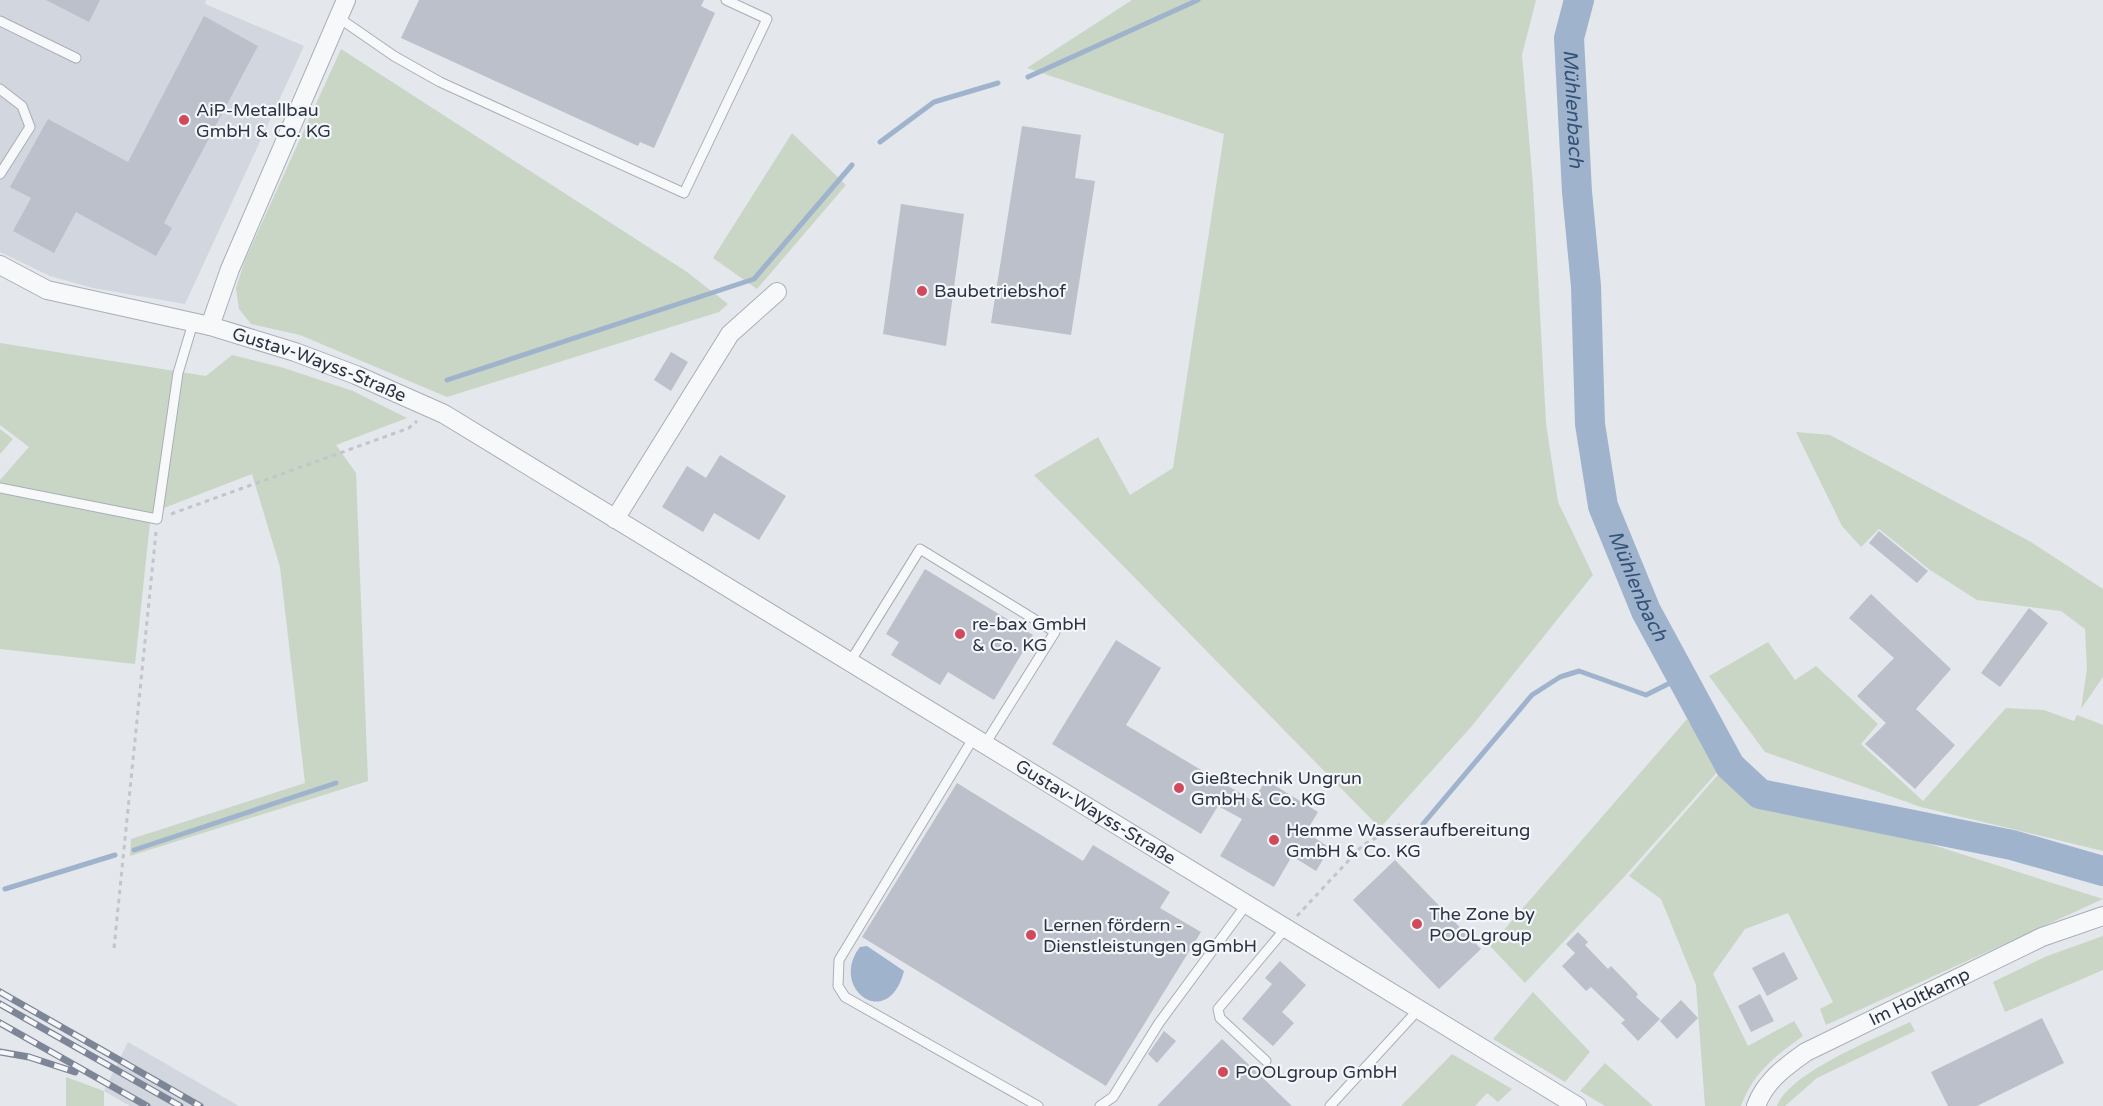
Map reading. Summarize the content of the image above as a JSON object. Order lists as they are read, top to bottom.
{
  "streets": {
    "street": ["Gustav-Wayss-Straße", "Im Holtkamp"]
  },
  "water": ["Mühlenbach"],
  "places": [
    "AiP-Metallbau GmbH & Co. KG",
    "Baubetriebshof",
    "re-bax GmbH & Co. KG",
    "Gießtechnik Ungrun GmbH & Co. KG",
    "Hemme Wasseraufbereitung GmbH & Co. KG",
    "The Zone by POOLgroup",
    "Lernen fördern - Dienstleistungen gGmbH",
    "POOLgroup GmbH"
  ]
}
